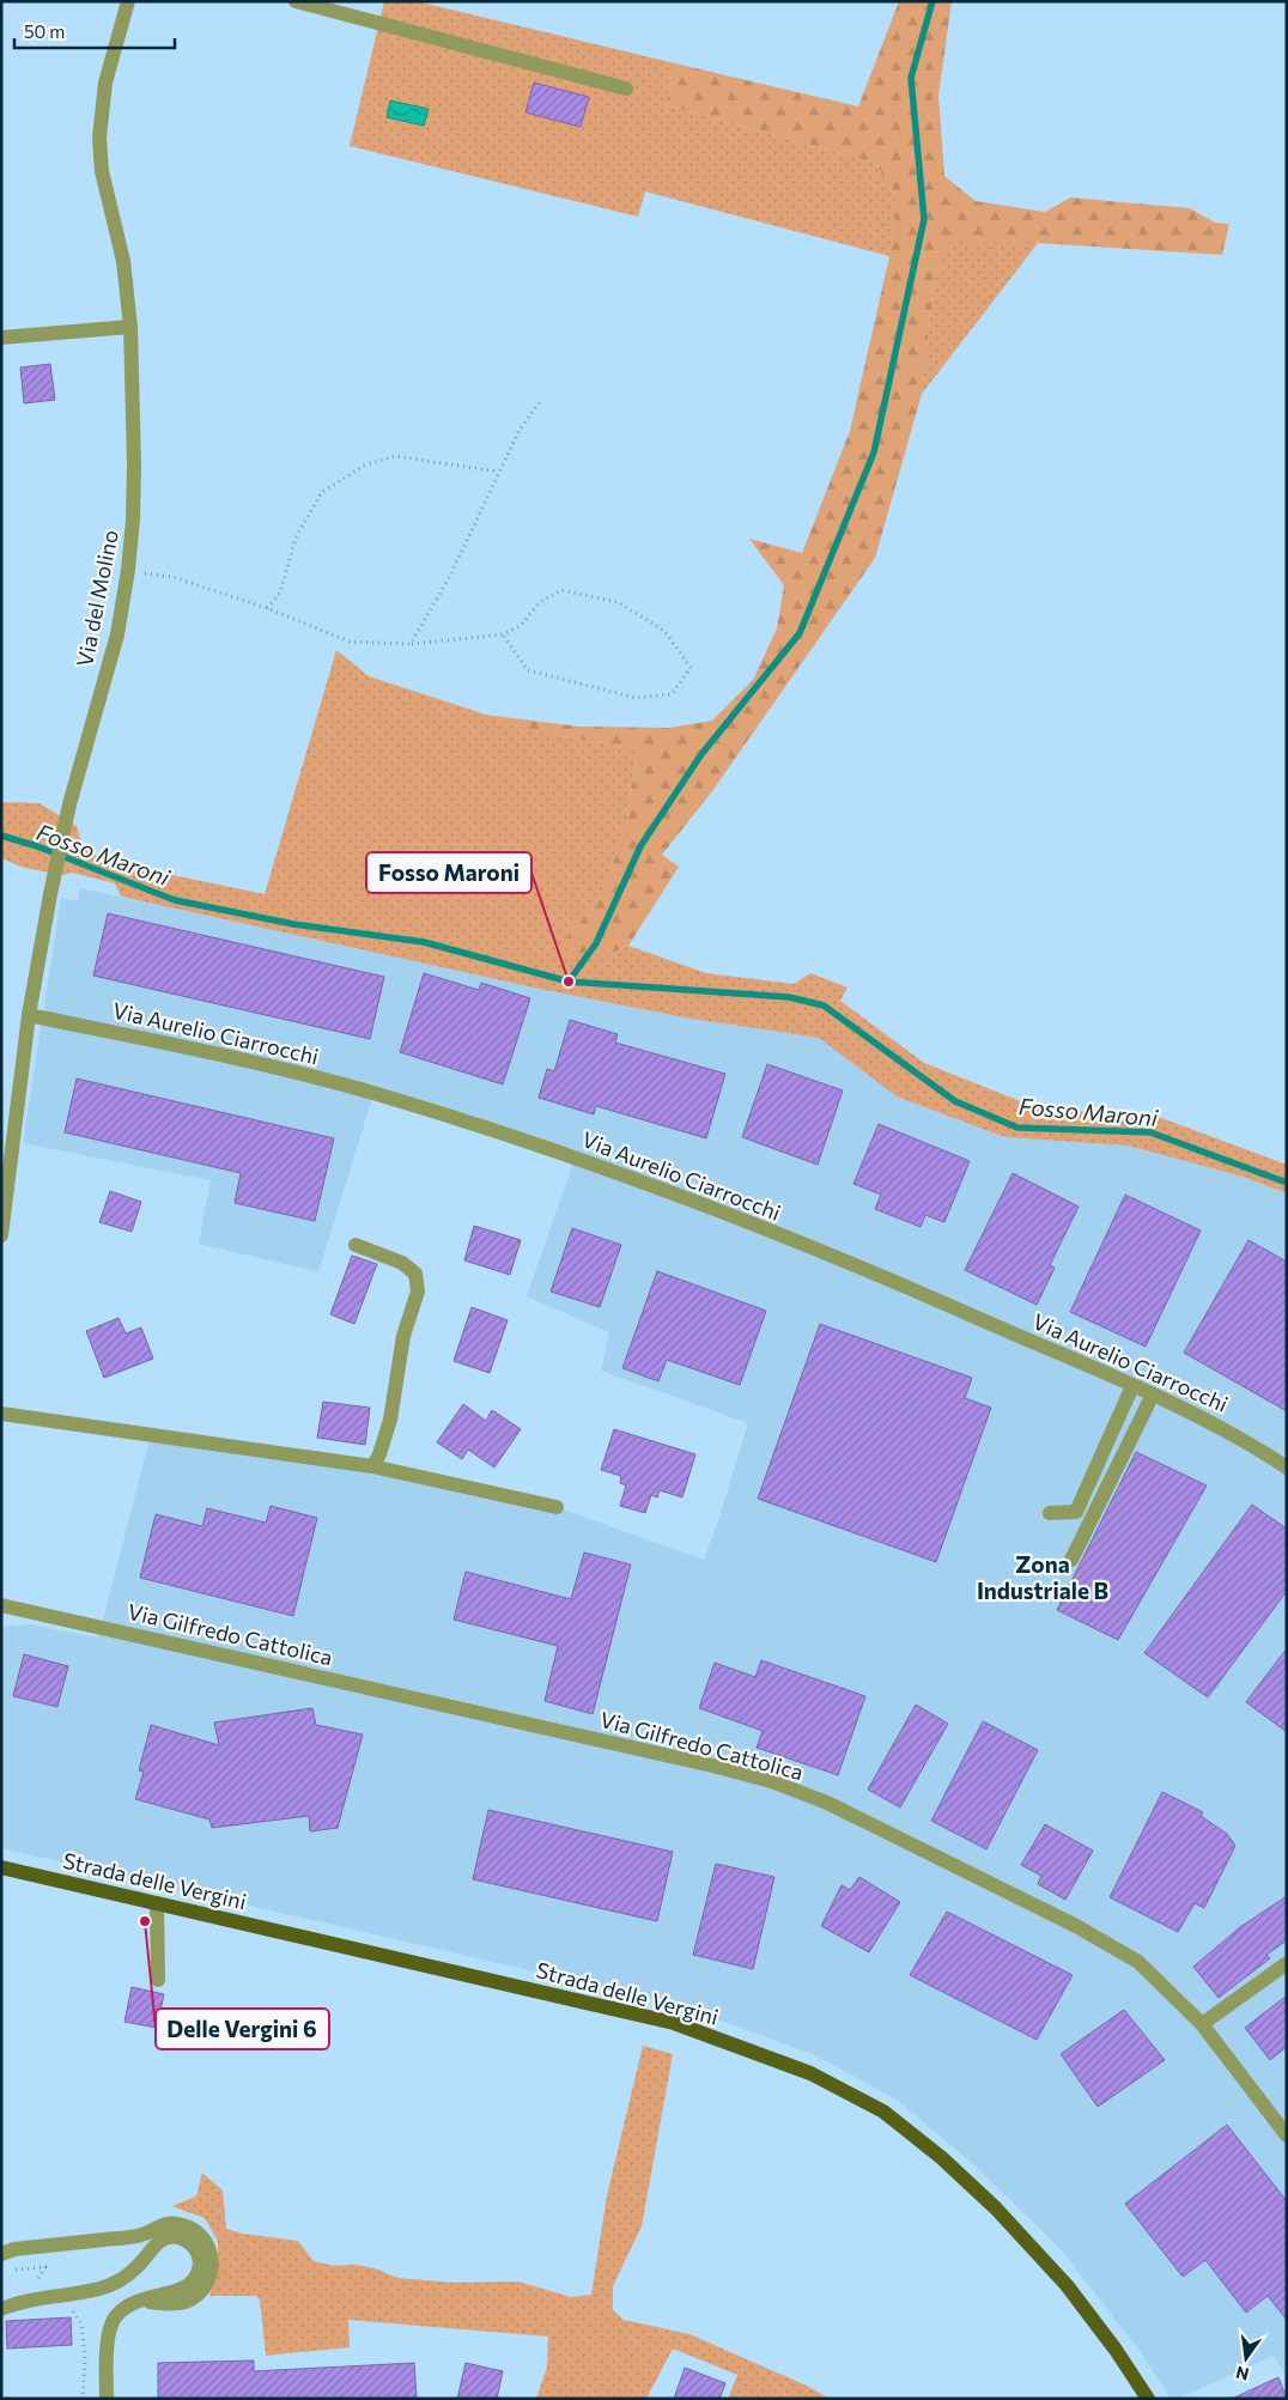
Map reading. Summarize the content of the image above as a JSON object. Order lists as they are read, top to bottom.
{
  "streets": {
    "main road": ["Strada delle Vergini"],
    "street": ["Via del Molino", "Via Aurelio Ciarrocchi", "Via Gilfredo Cattolica"]
  },
  "crossings": [
    ["Via del Molino", "Via Aurelio Ciarrocchi"]
  ],
  "districts": ["Zona Industriale B"],
  "water": ["Fosso Maroni"],
  "places": ["Fosso Maroni", "Delle Vergini 6"],
  "scale_bar": "50 m",
  "north": "bottom"
}
